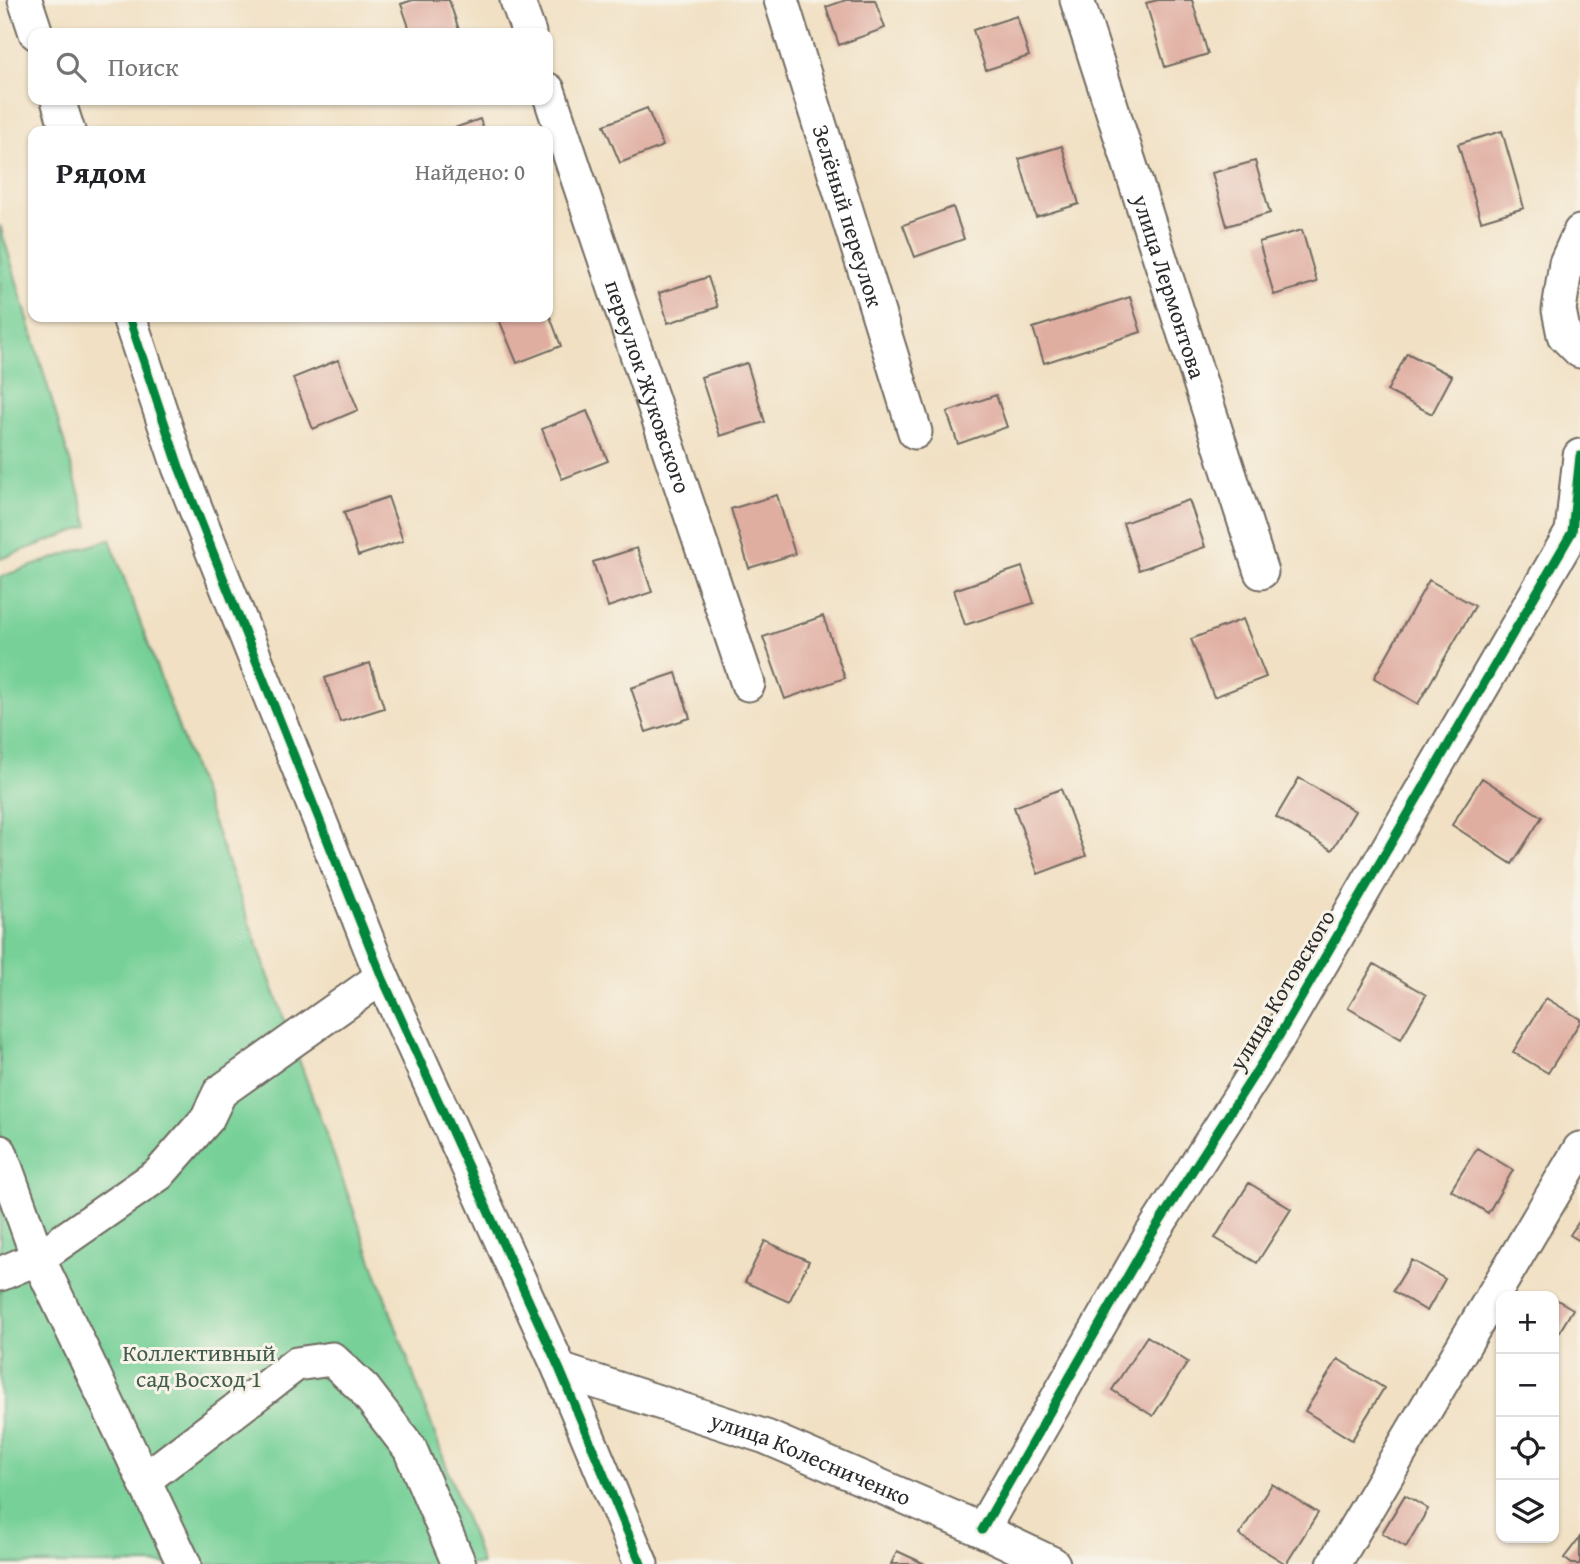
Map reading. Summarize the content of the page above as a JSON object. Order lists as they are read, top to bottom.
{
  "streets": {
    "street": [
      "Зелёный переулок",
      "улица Лермонтова",
      "переулок Жуковского",
      "улица Котовского",
      "улица Колесниченко"
    ]
  },
  "crossings": [
    ["улица Котовского", "улица Колесниченко"]
  ],
  "parks": ["Коллективный сад Восход 1"],
  "page": {
    "search": "Поиск",
    "heading": ["Рядом", "Найдено: 0"],
    "map_buttons": ["+", "−"]
  }
}
